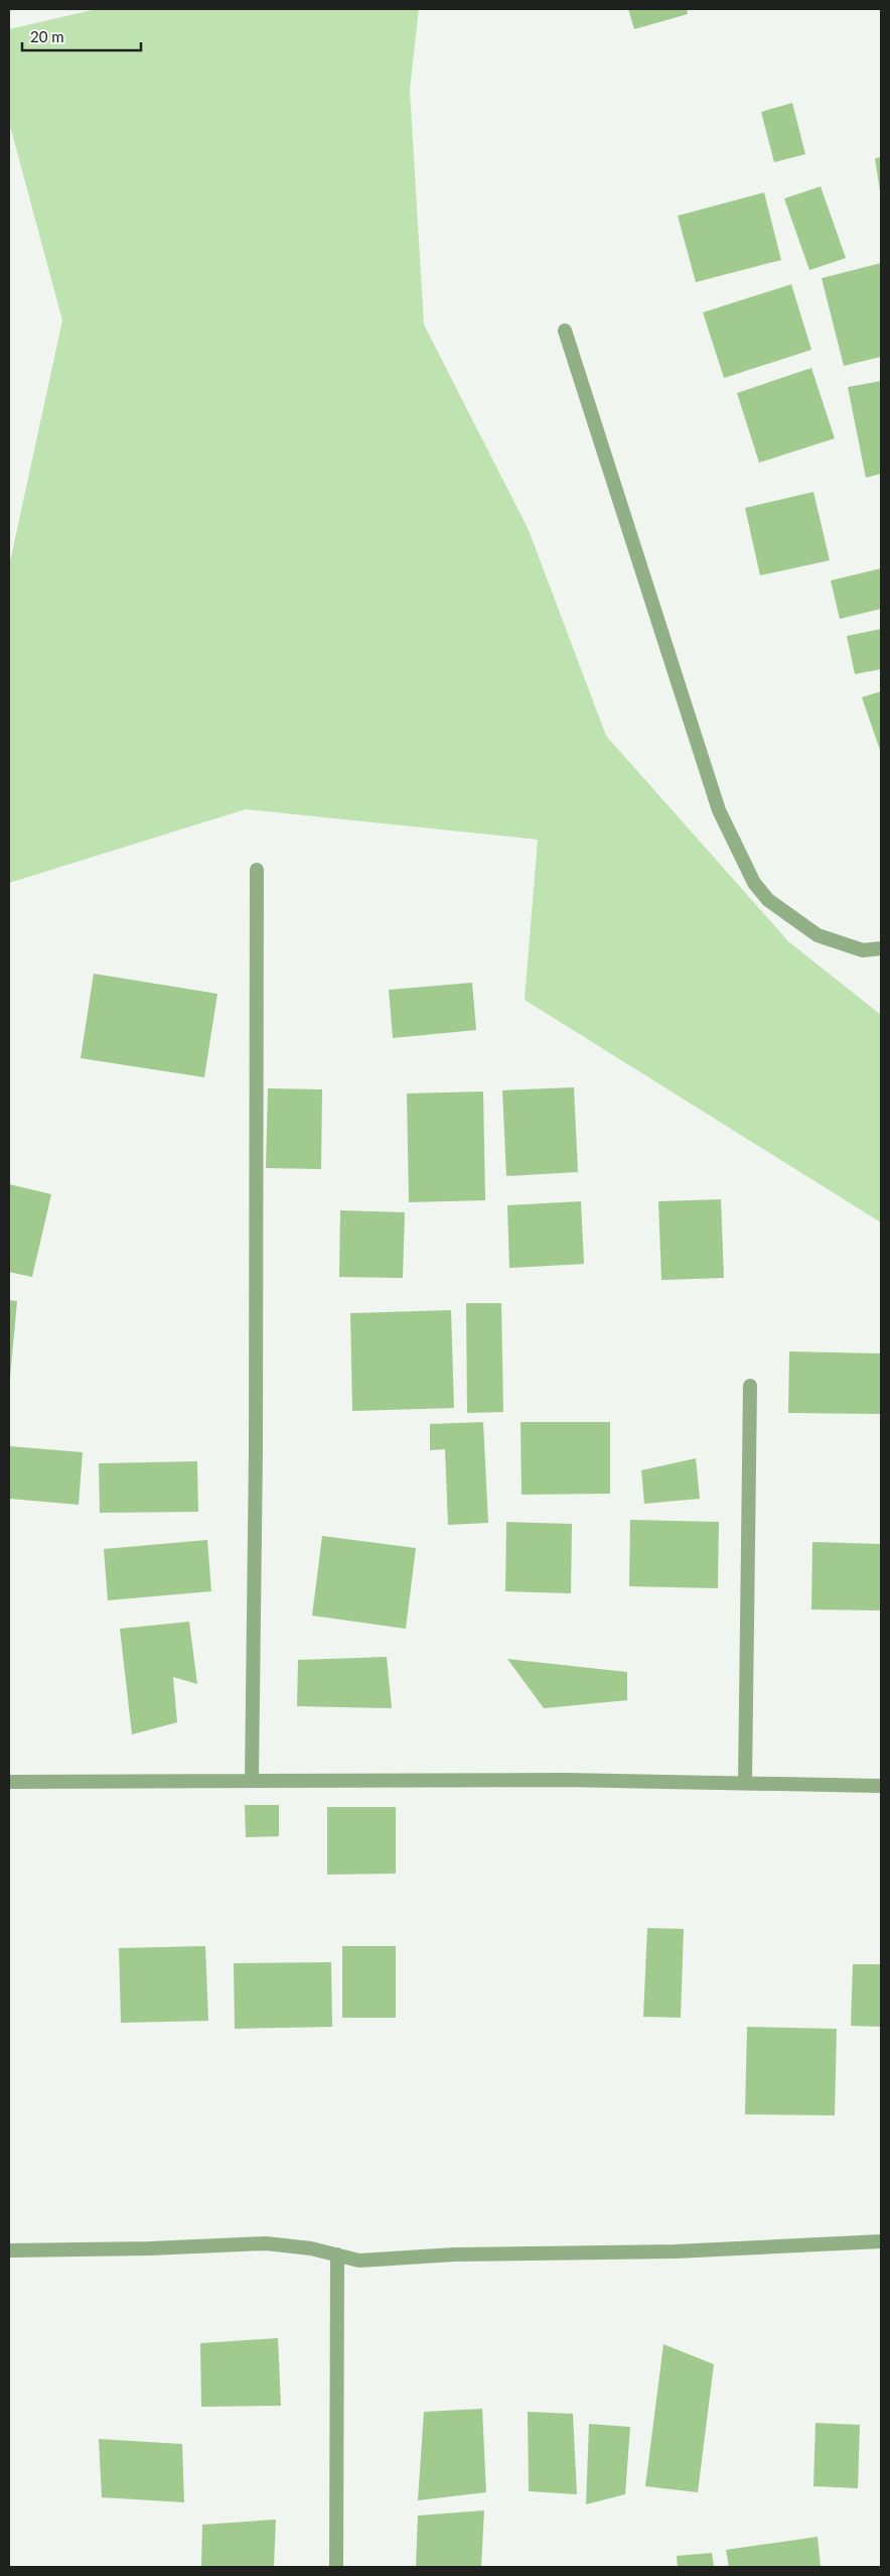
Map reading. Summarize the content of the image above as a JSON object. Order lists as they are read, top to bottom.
{
  "scale_bar": "20 m"
}
